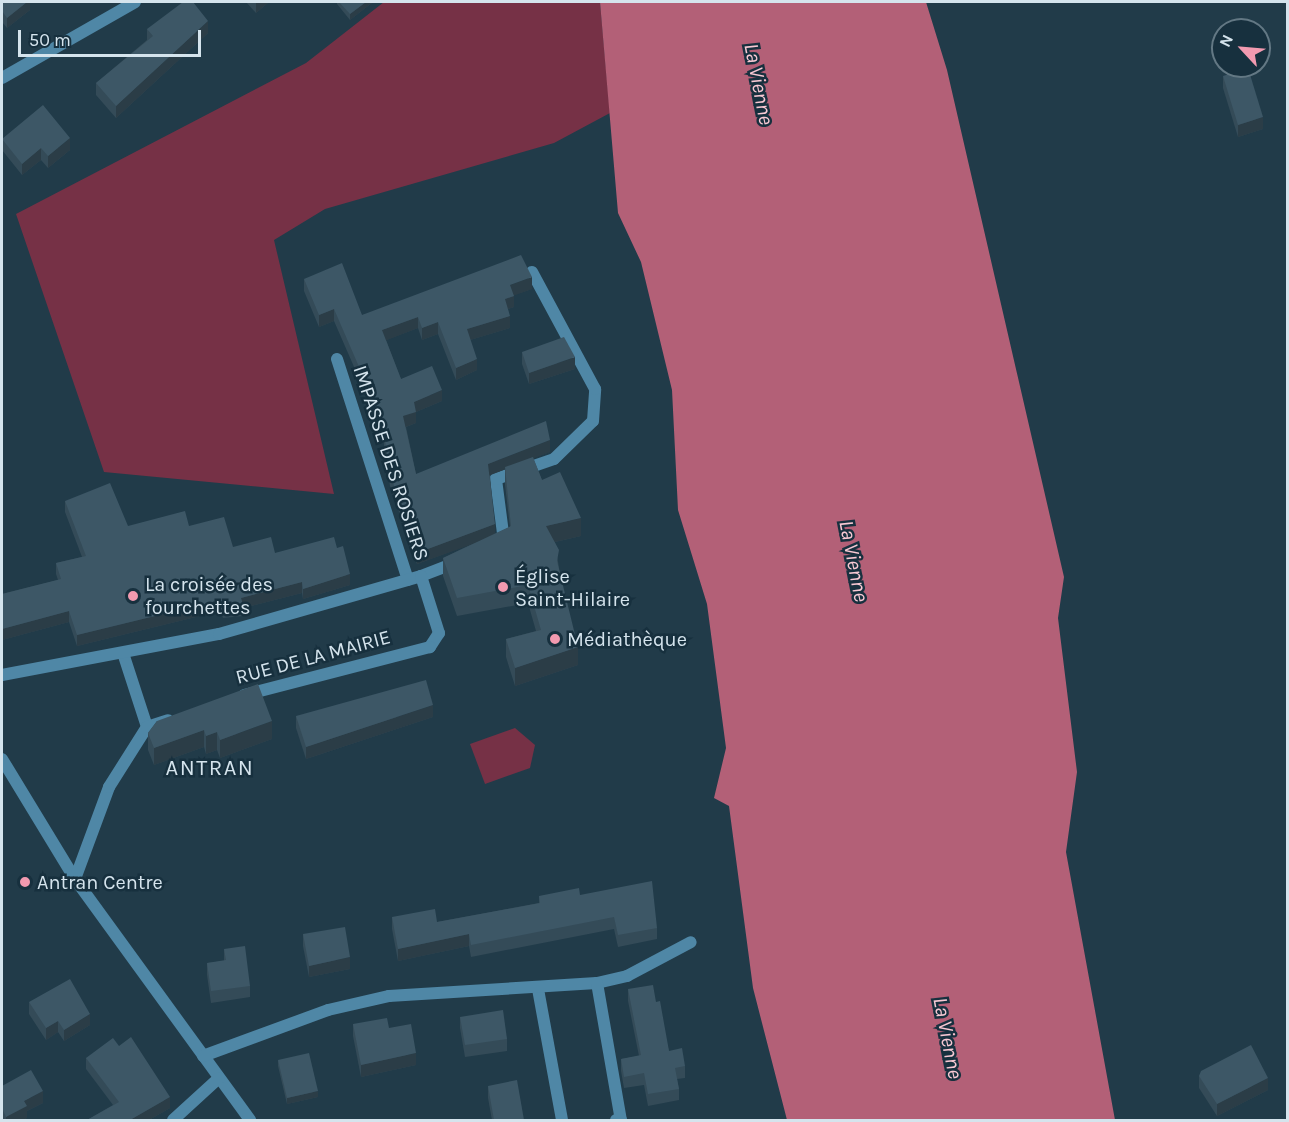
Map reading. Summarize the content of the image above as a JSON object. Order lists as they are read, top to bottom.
{
  "streets": {
    "street": ["IMPASSE DES ROSIERS", "RUE DE LA MAIRIE"]
  },
  "districts": ["ANTRAN"],
  "water": ["La Vienne"],
  "places": [
    "Église Saint-Hilaire",
    "La croisée des fourchettes",
    "Médiathèque",
    "Antran Centre"
  ],
  "scale_bar": "50 m",
  "north": "top left"
}
